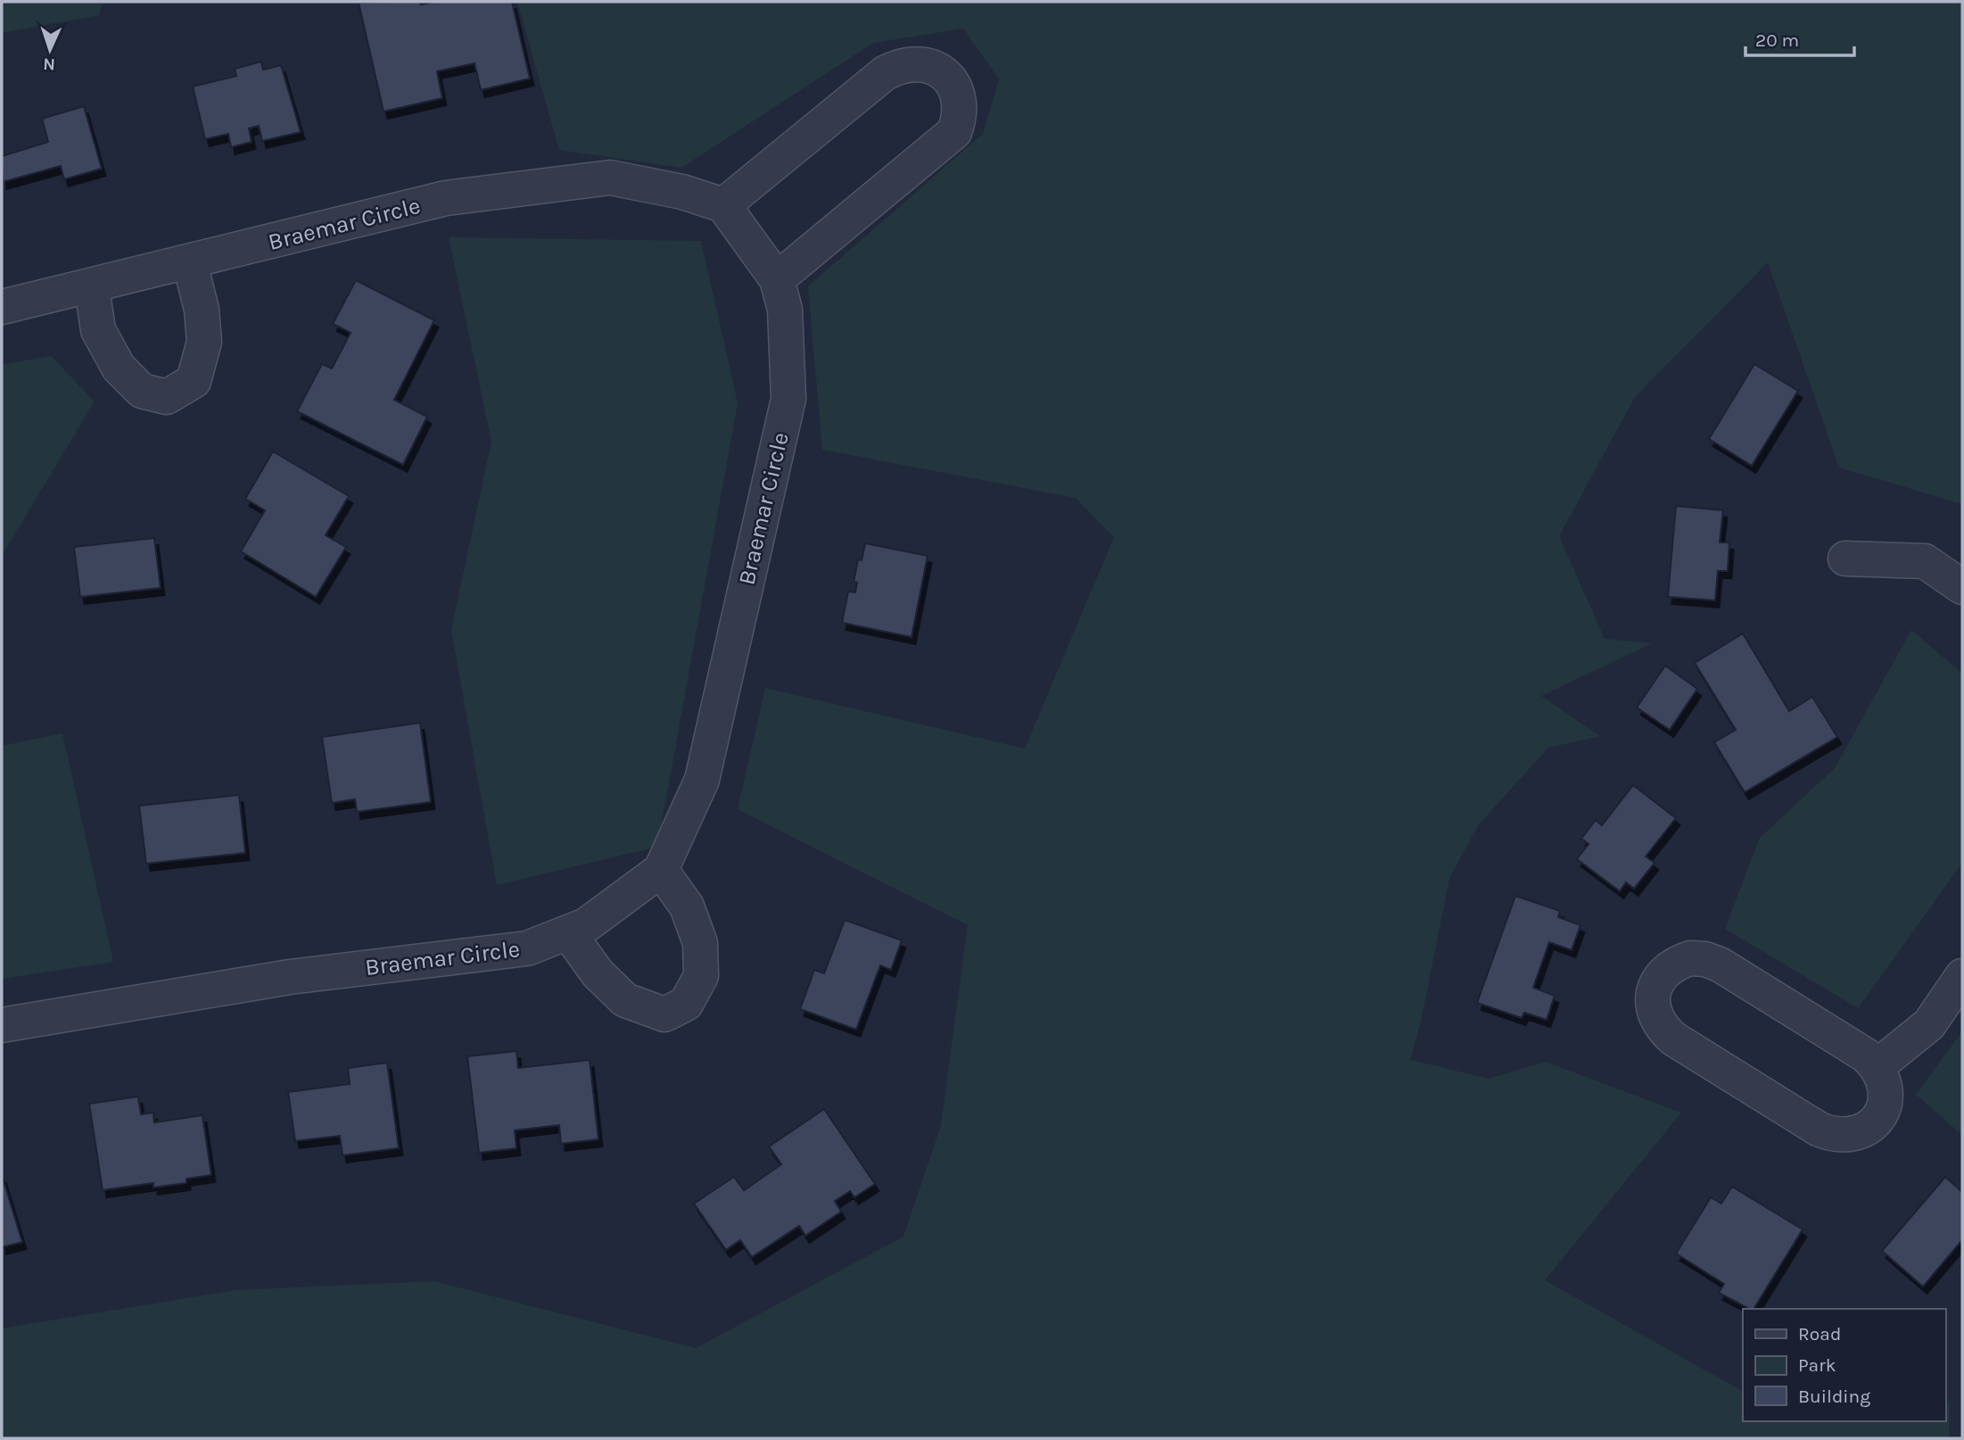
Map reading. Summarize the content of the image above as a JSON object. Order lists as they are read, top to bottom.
{
  "streets": {
    "street": ["Braemar Circle"]
  },
  "legend": ["Road", "Park", "Building"],
  "scale_bar": "20 m",
  "north": "bottom"
}
